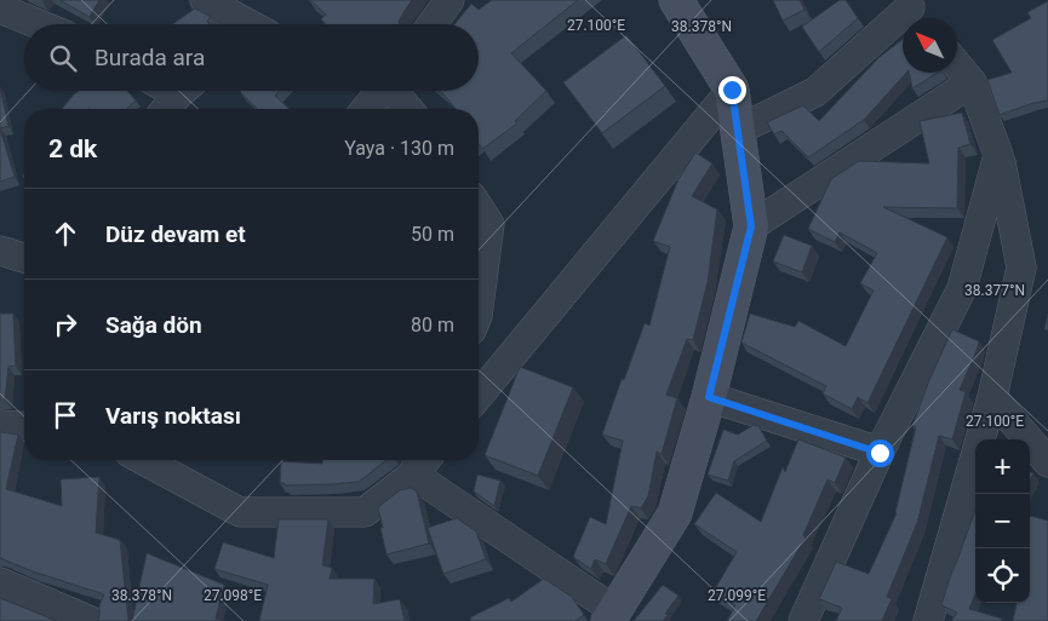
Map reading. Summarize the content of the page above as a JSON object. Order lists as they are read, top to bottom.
{
  "north": "top left",
  "page": {
    "search": "Burada ara",
    "heading": ["2 dk", "Yaya · 130 m"],
    "list": [
      ["Düz devam et", "50 m"],
      ["Sağa dön", "80 m"],
      "Varış noktası"
    ],
    "map_buttons": ["+", "−"]
  },
  "coordinates": [
    "27.100°E",
    "38.378°N",
    "38.377°N",
    "27.098°E",
    "27.099°E"
  ]
}
